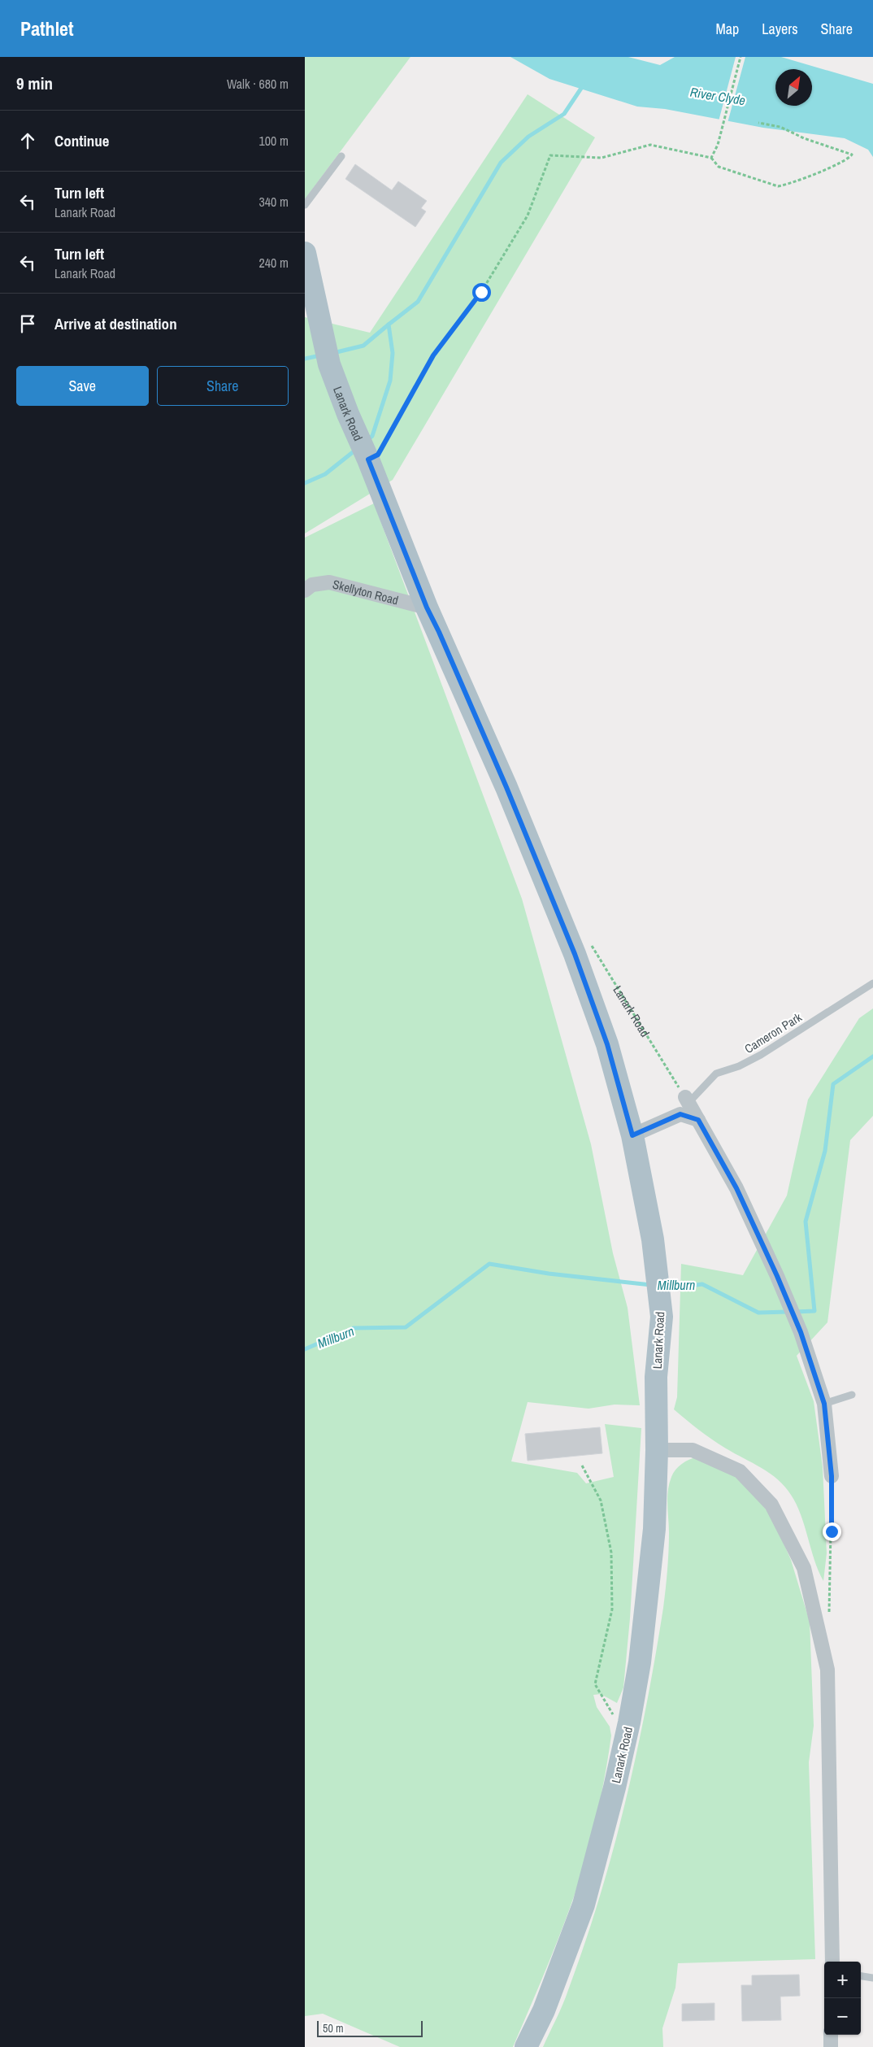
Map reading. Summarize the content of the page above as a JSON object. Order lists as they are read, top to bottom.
{
  "streets": {
    "main road": ["Lanark Road"],
    "street": ["Skellyton Road"],
    "lane": ["Cameron Park"]
  },
  "crossings": [
    ["Lanark Road", "Skellyton Road"],
    ["Lanark Road", "Cameron Park"]
  ],
  "water": ["River Clyde", "Millburn"],
  "scale_bar": "50 m",
  "north": "top right",
  "page": {
    "header": "Pathlet",
    "nav": ["Map", "Layers", "Share"],
    "heading": ["9 min", "Walk · 680 m"],
    "list": [
      ["Continue", "100 m"],
      ["Turn left", "Lanark Road", "340 m"],
      ["Turn left", "Lanark Road", "240 m"],
      "Arrive at destination"
    ],
    "buttons": ["Save", "Share"],
    "map_buttons": ["+", "−"],
    "scale": "50 m"
  }
}
